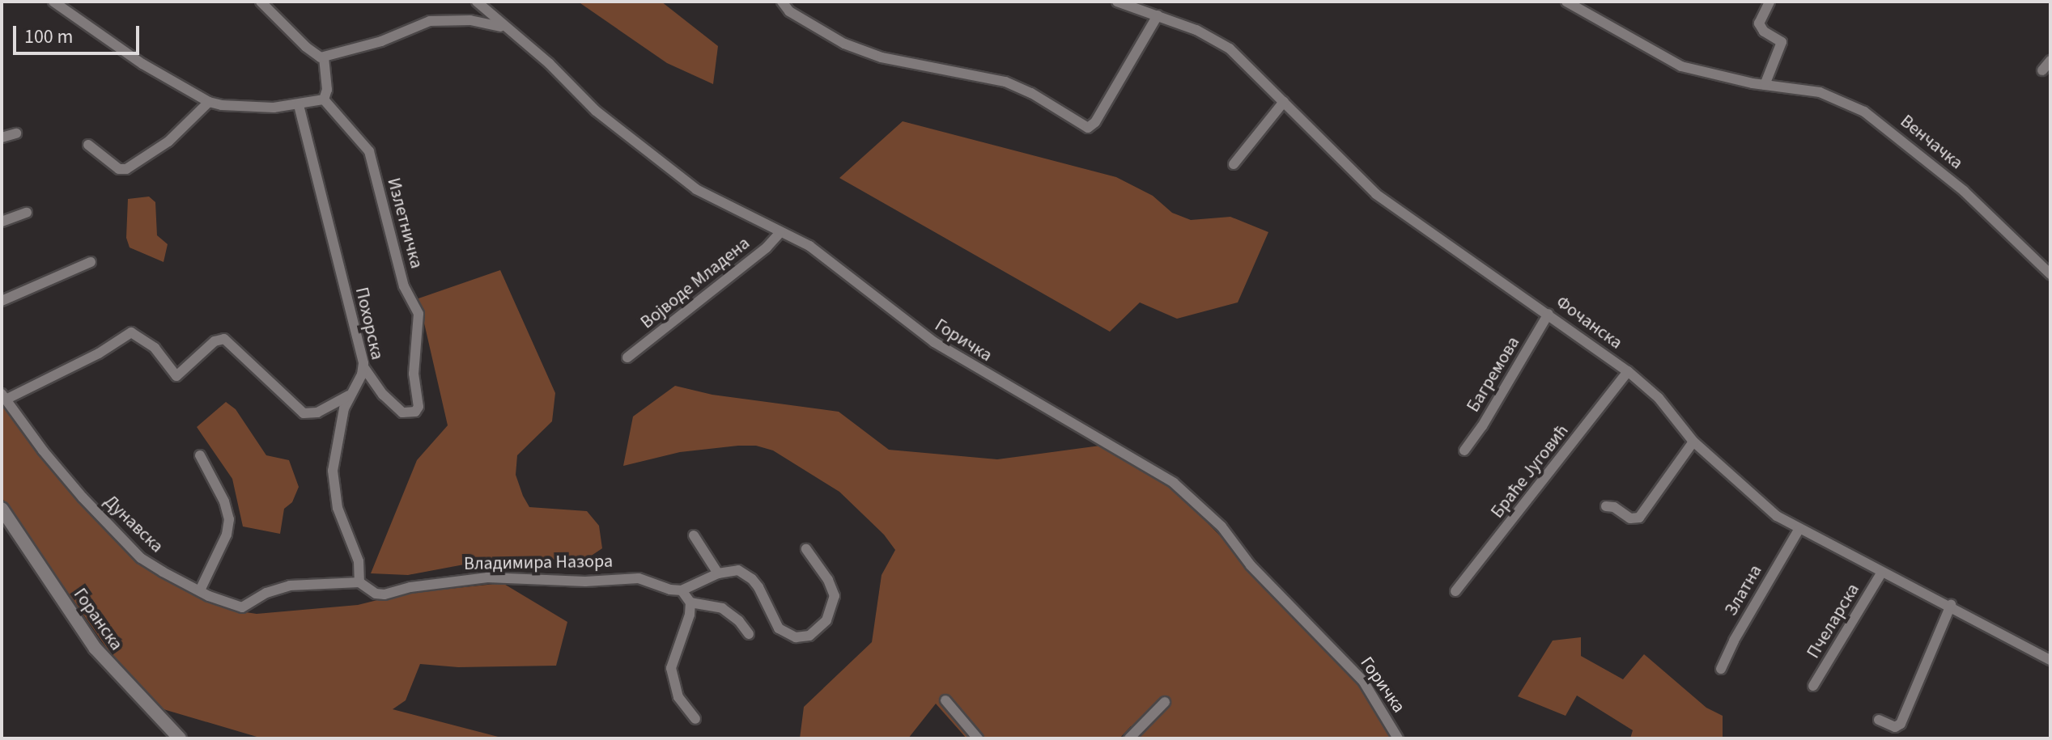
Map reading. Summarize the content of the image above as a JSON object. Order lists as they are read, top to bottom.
{
  "streets": {
    "main road": ["Горанска"],
    "street": [
      "Венчачка",
      "Излетничка",
      "Војводе Младена",
      "Фочанска",
      "Похорска",
      "Горичка",
      "Багремова",
      "Браће Југовић",
      "Дунавска",
      "Владимира Назора",
      "Златна",
      "Пчеларска"
    ]
  },
  "crossings": [
    ["Излетничка", "Похорска"],
    ["Војводе Младена", "Горичка"],
    ["Фочанска", "Багремова"],
    ["Фочанска", "Браће Југовић"],
    ["Фочанска", "Златна"],
    ["Фочанска", "Пчеларска"],
    ["Похорска", "Дунавска"],
    ["Похорска", "Владимира Назора"],
    ["Дунавска", "Владимира Назора"]
  ],
  "scale_bar": "100 m"
}
